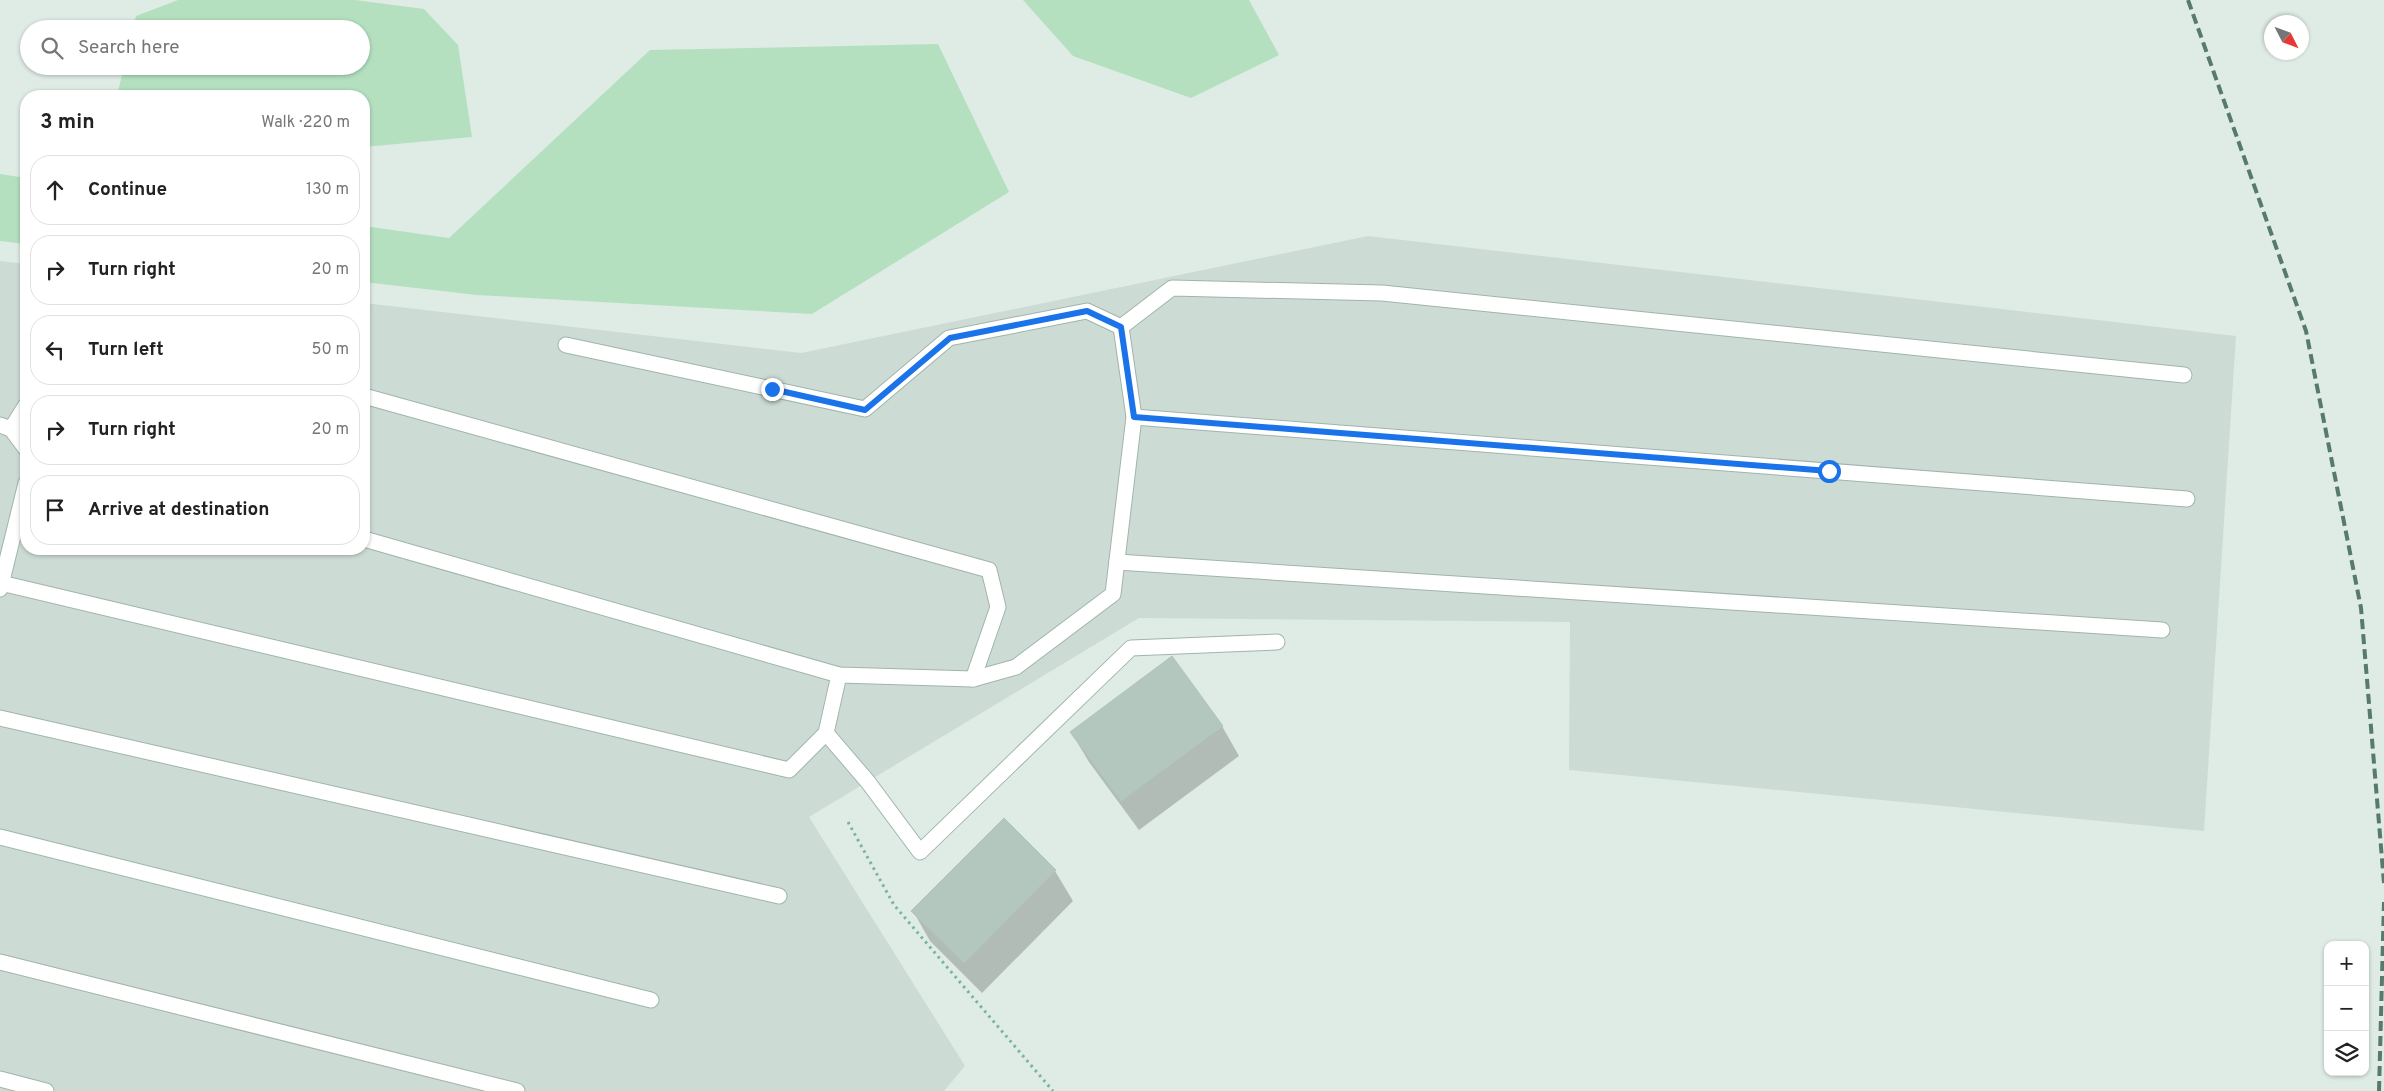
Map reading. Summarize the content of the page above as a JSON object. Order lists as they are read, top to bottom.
{
  "north": "bottom right",
  "page": {
    "search": "Search here",
    "heading": ["3 min", "Walk · 220 m"],
    "list": [
      ["Continue", "130 m"],
      ["Turn right", "20 m"],
      ["Turn left", "50 m"],
      ["Turn right", "20 m"],
      "Arrive at destination"
    ],
    "map_buttons": ["+", "−"]
  }
}
